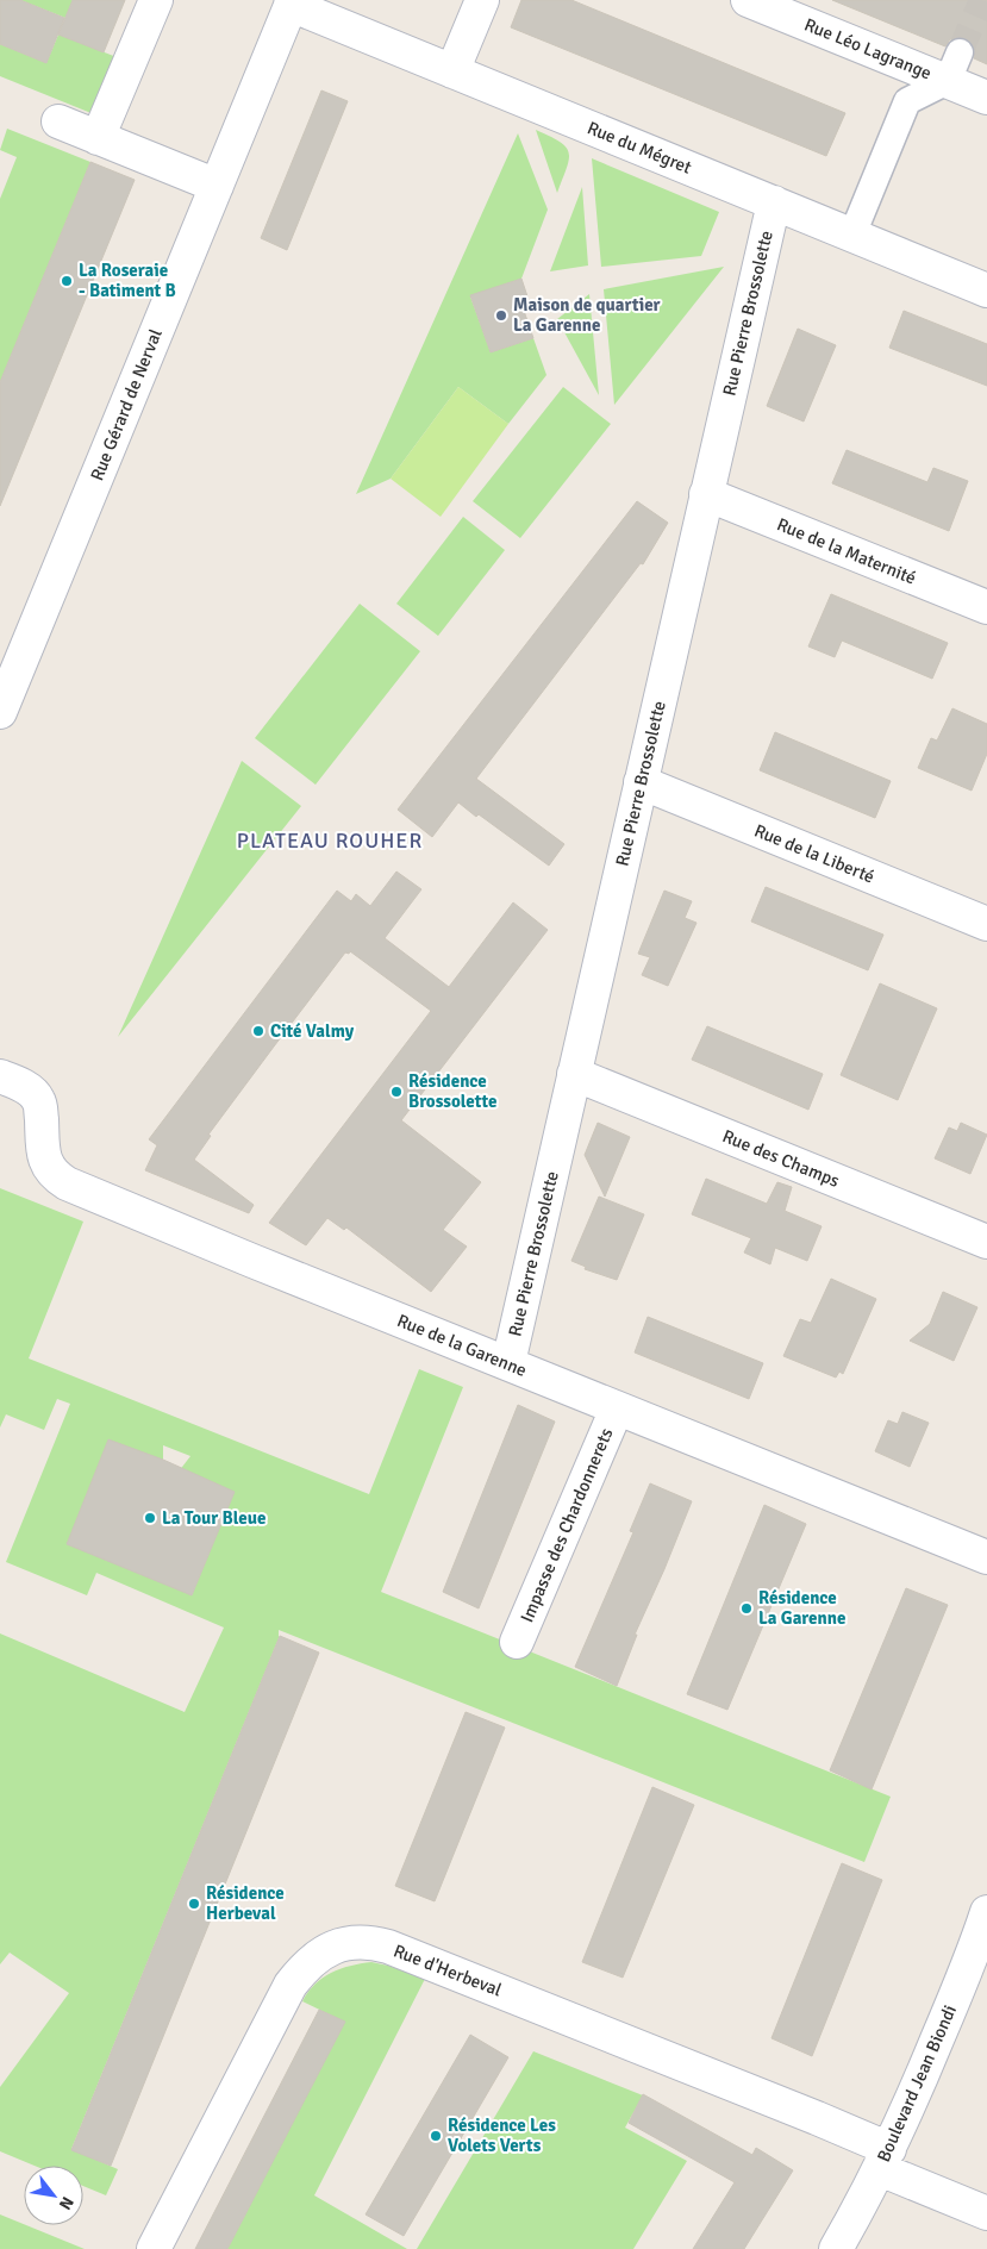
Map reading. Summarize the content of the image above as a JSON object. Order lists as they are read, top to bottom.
{
  "streets": {
    "street": [
      "Rue Léo Lagrange",
      "Rue du Mégret",
      "Rue Pierre Brossolette",
      "Rue Gérard de Nerval",
      "Rue de la Maternité",
      "Rue de la Liberté",
      "Rue des Champs",
      "Rue de la Garenne",
      "Impasse des Chardonnerets",
      "Rue d'Herbeval",
      "Boulevard Jean Biondi"
    ]
  },
  "crossings": [
    ["Rue du Mégret", "Rue Pierre Brossolette"],
    ["Rue du Mégret", "Rue Gérard de Nerval"],
    ["Rue Pierre Brossolette", "Rue de la Maternité"],
    ["Rue Pierre Brossolette", "Rue de la Liberté"],
    ["Rue Pierre Brossolette", "Rue des Champs"],
    ["Rue Pierre Brossolette", "Rue de la Garenne"],
    ["Rue de la Garenne", "Impasse des Chardonnerets"],
    ["Rue d'Herbeval", "Boulevard Jean Biondi"]
  ],
  "districts": ["PLATEAU ROUHER"],
  "places": [
    "La Roseraie - Batiment B",
    "Maison de quartier La Garenne",
    "Cité Valmy",
    "Résidence Brossolette",
    "La Tour Bleue",
    "Résidence La Garenne",
    "Résidence Herbeval",
    "Résidence Les Volets Verts"
  ],
  "north": "bottom right"
}
